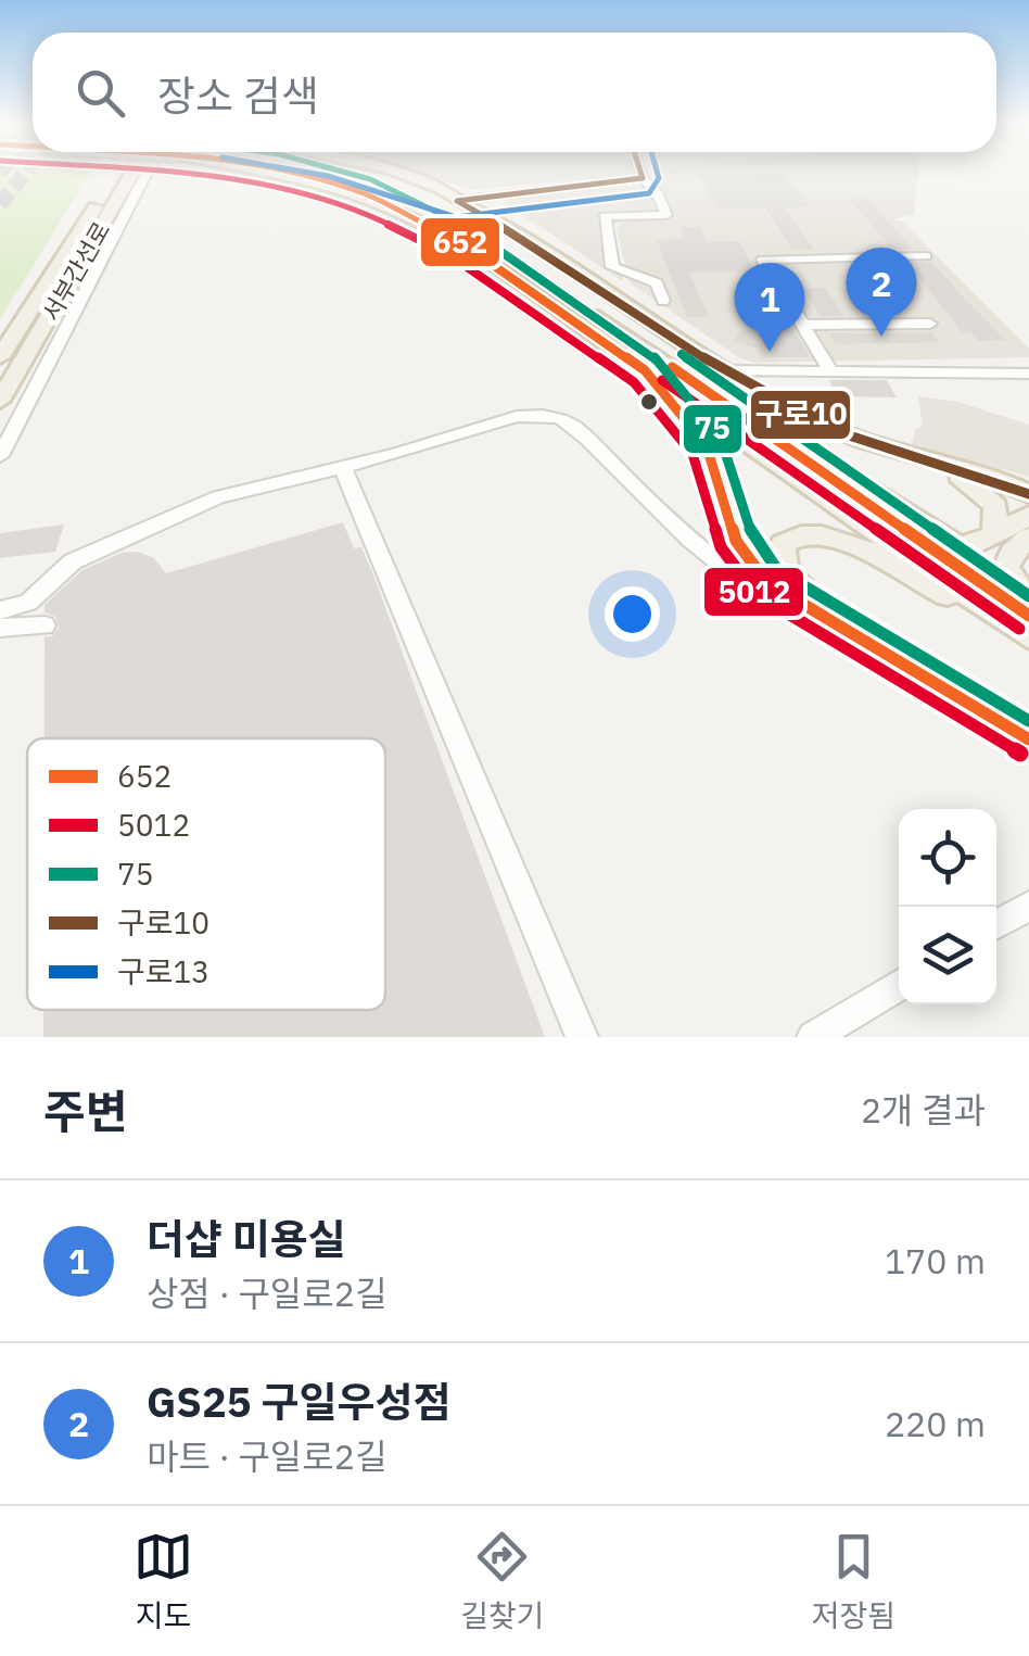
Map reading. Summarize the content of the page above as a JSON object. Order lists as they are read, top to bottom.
{
  "streets": {
    "main road": ["서부간선로"]
  },
  "lines": [
    "transit line 652",
    "transit line 5012",
    "transit line 75",
    "transit line 구로10",
    "transit line 구로13"
  ],
  "legend": [
    "652",
    "5012",
    "75",
    "구로10",
    "구로13"
  ],
  "page": {
    "search": "장소 검색",
    "pins": ["2", "1"],
    "heading": ["주변", "2개 결과"],
    "list": [
      {
        "mark": "1",
        "name": "더샵 미용실",
        "note": "상점 · 구일로2길",
        "value": "170 m"
      },
      {
        "mark": "2",
        "name": "GS25 구일우성점",
        "note": "마트 · 구일로2길",
        "value": "220 m"
      }
    ],
    "nav": ["지도", "길찾기", "저장됨"]
  }
}
